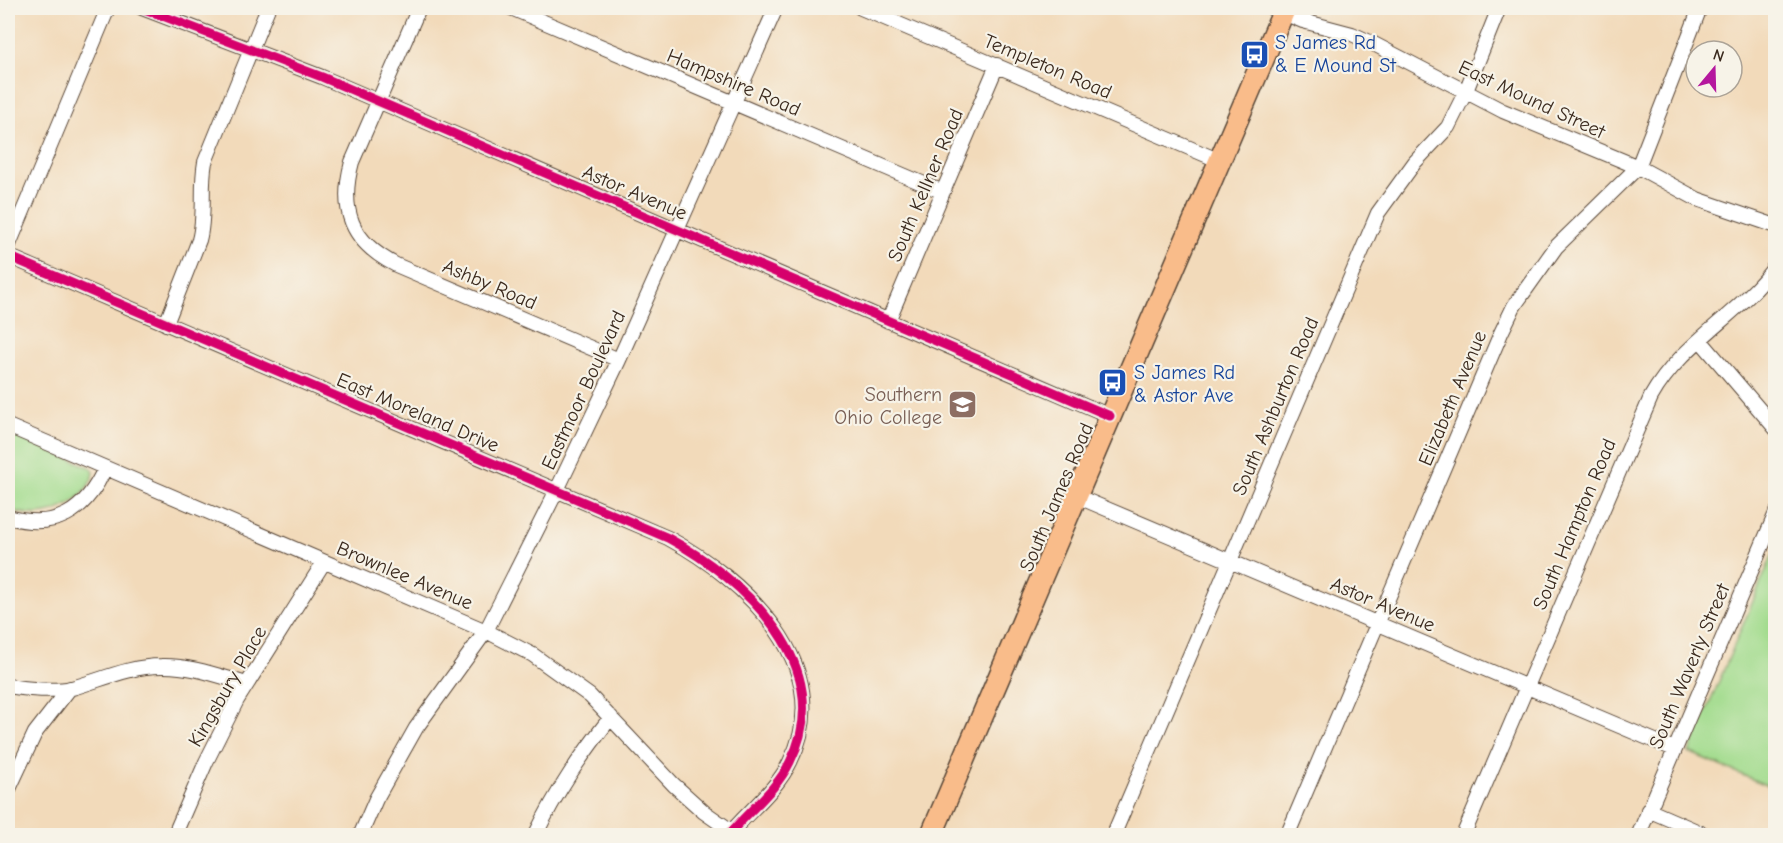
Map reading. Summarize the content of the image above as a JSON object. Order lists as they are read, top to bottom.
{
  "streets": {
    "main road": ["South James Road"],
    "street": [
      "Templeton Road",
      "Hampshire Road",
      "East Mound Street",
      "South Kellner Road",
      "Astor Avenue",
      "Ashby Road",
      "Eastmoor Boulevard",
      "Elizabeth Avenue",
      "South Ashburton Road",
      "East Moreland Drive",
      "South Hampton Road",
      "Brownlee Avenue",
      "South Waverly Street",
      "Kingsbury Place"
    ]
  },
  "crossings": [
    ["Templeton Road", "South Kellner Road"],
    ["Templeton Road", "South James Road"],
    ["Hampshire Road", "South Kellner Road"],
    ["Hampshire Road", "Eastmoor Boulevard"],
    ["East Mound Street", "Elizabeth Avenue"],
    ["East Mound Street", "South Ashburton Road"],
    ["East Mound Street", "South James Road"],
    ["South Kellner Road", "Astor Avenue"],
    ["Astor Avenue", "Ashby Road"],
    ["Astor Avenue", "Eastmoor Boulevard"],
    ["Astor Avenue", "Elizabeth Avenue"],
    ["Astor Avenue", "South Ashburton Road"],
    ["Astor Avenue", "South James Road"],
    ["Astor Avenue", "South Hampton Road"],
    ["Astor Avenue", "South Waverly Street"],
    ["Ashby Road", "Eastmoor Boulevard"],
    ["Eastmoor Boulevard", "East Moreland Drive"],
    ["Eastmoor Boulevard", "Brownlee Avenue"],
    ["East Moreland Drive", "Brownlee Avenue"],
    ["Brownlee Avenue", "Kingsbury Place"]
  ],
  "places": {
    "bus stop": ["S James Rd & E Mound St", "S James Rd & Astor Ave"],
    "school or university": ["Southern Ohio College"]
  },
  "north": "top"
}
